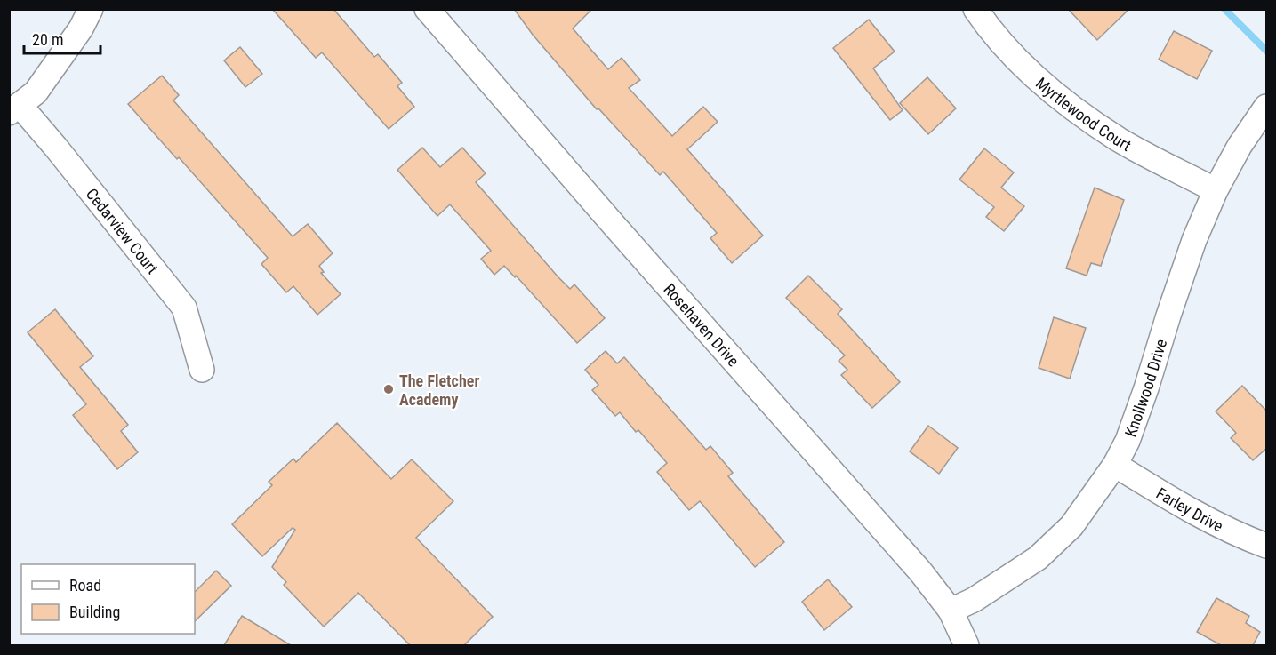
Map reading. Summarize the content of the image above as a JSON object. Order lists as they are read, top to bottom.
{
  "streets": {
    "street": [
      "Myrtlewood Court",
      "Cedarview Court",
      "Rosehaven Drive",
      "Knollwood Drive",
      "Farley Drive"
    ]
  },
  "crossings": [
    ["Myrtlewood Court", "Knollwood Drive"],
    ["Rosehaven Drive", "Knollwood Drive"],
    ["Knollwood Drive", "Farley Drive"]
  ],
  "places": ["The Fletcher Academy"],
  "legend": ["Road", "Building"],
  "scale_bar": "20 m"
}
